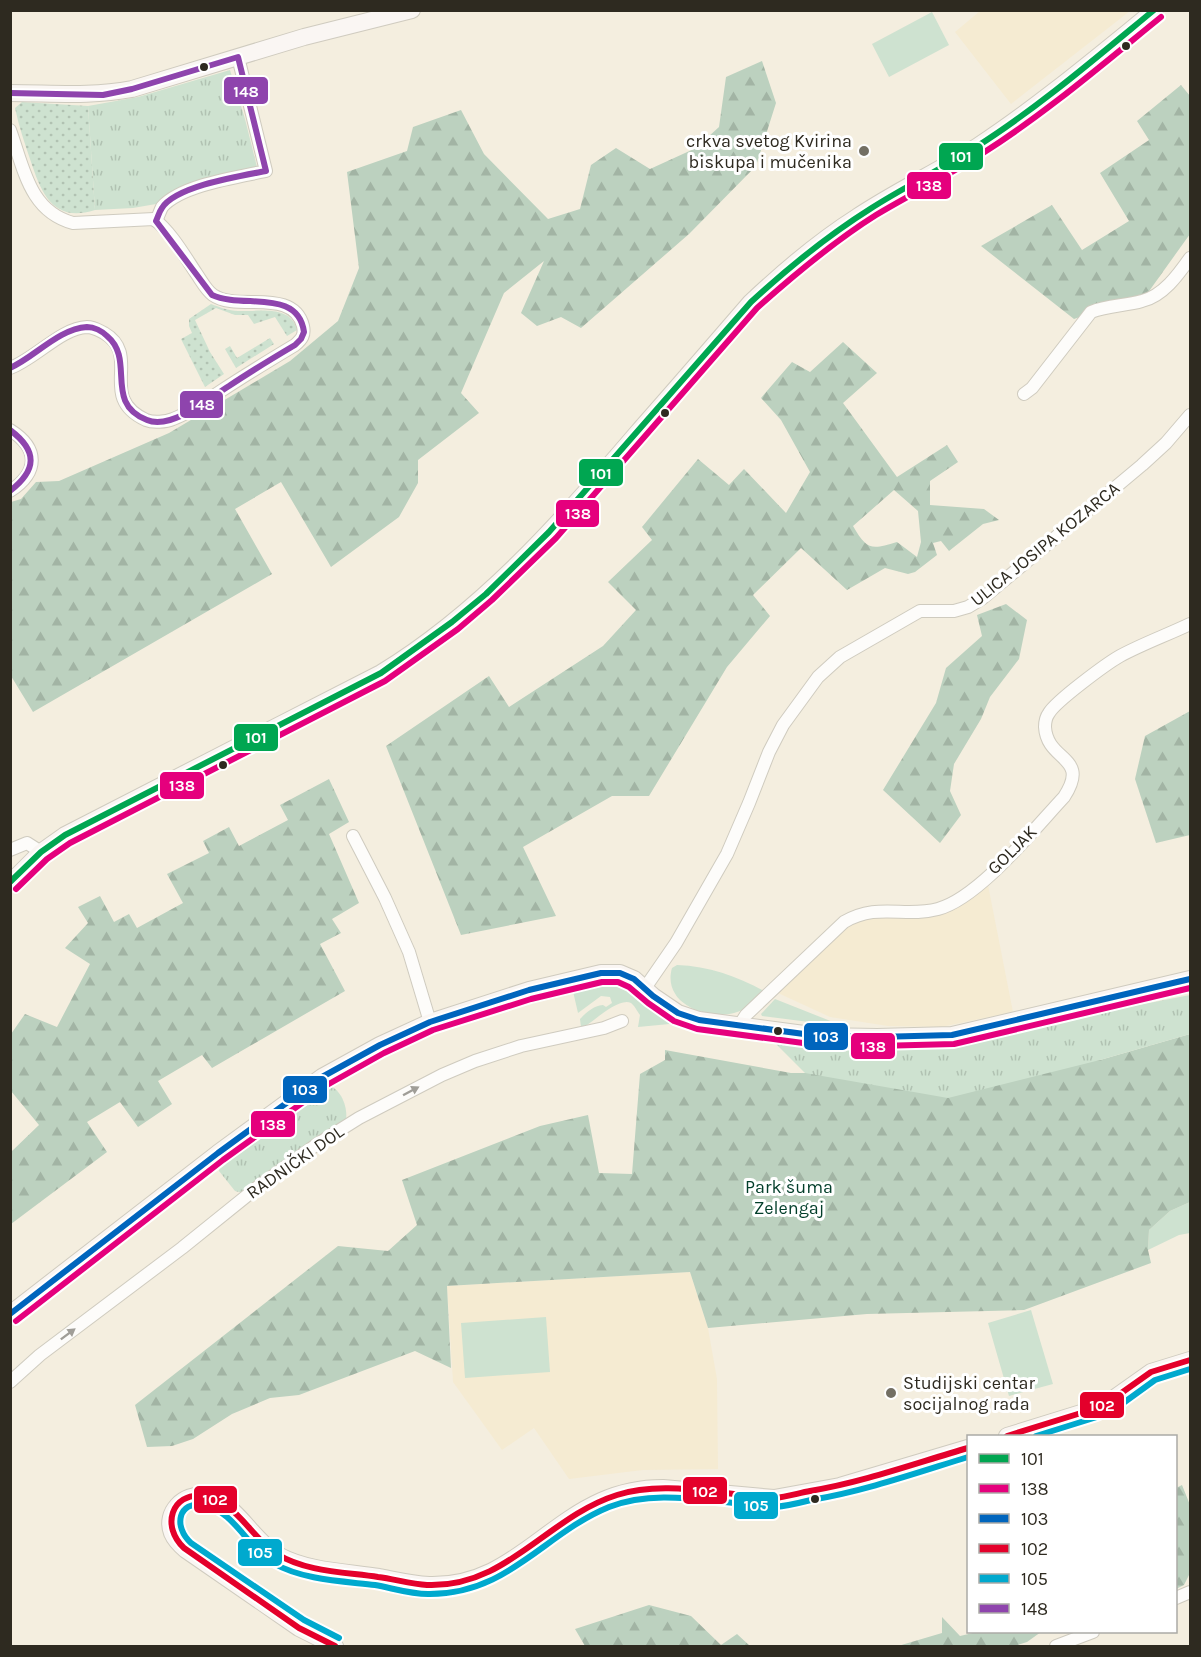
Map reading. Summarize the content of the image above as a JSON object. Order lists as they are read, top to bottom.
{
  "streets": {
    "street": ["ULICA JOSIPA KOZARCA", "GOLJAK", "RADNIČKI DOL"]
  },
  "parks": ["Park šuma Zelengaj"],
  "places": ["crkva svetog Kvirina biskupa i mučenika", "Studijski centar socijalnog rada"],
  "lines": [
    "transit line 101",
    "transit line 138",
    "transit line 148",
    "transit line 103",
    "transit line 102",
    "transit line 105"
  ],
  "legend": [
    "101",
    "138",
    "103",
    "102",
    "105",
    "148"
  ]
}
